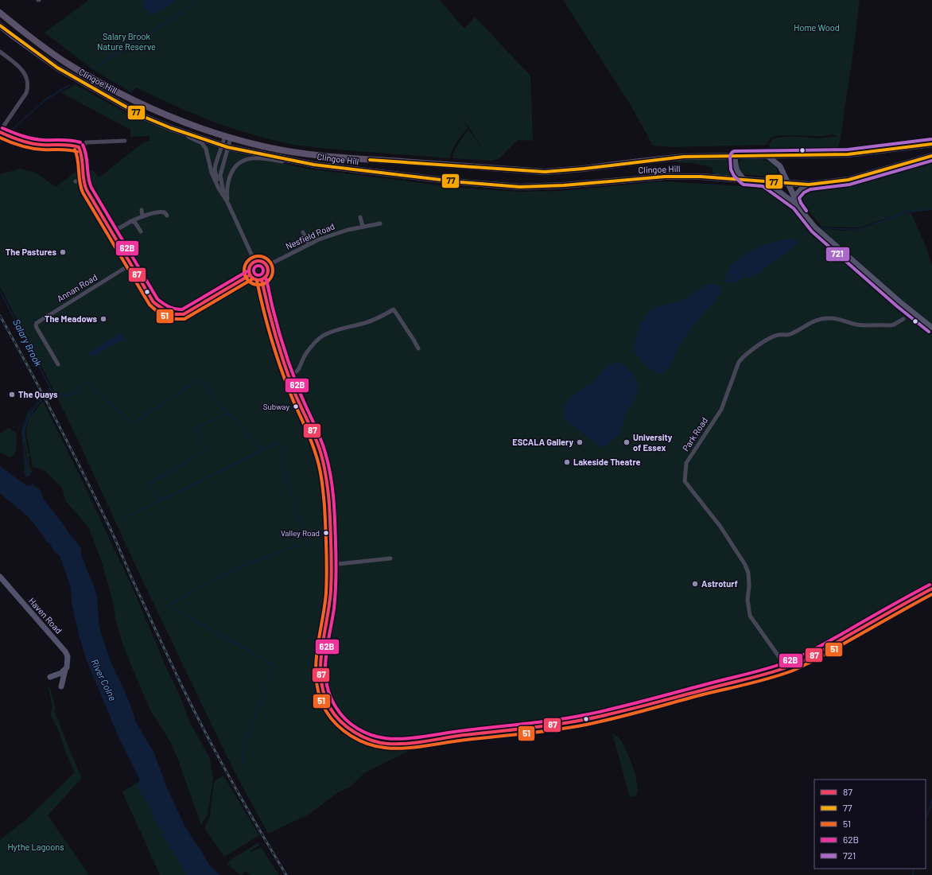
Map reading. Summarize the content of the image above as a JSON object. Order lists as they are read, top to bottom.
{
  "streets": {
    "main road": ["Clingoe Hill", "Haven Road"],
    "street": ["Nesfield Road", "Annan Road", "Park Road"]
  },
  "water": ["Salary Brook", "River Colne"],
  "parks": ["Home Wood", "Salary Brook Nature Reserve", "Hythe Lagoons"],
  "places": [
    "The Pastures",
    "The Meadows",
    "The Quays",
    "Subway",
    "ESCALA Gallery",
    "University of Essex",
    "Lakeside Theatre",
    "Valley Road",
    "Astroturf"
  ],
  "lines": [
    "transit line 77",
    "transit line 62B",
    "transit line 87",
    "transit line 51",
    "transit line 721"
  ],
  "legend": [
    "87",
    "77",
    "51",
    "62B",
    "721"
  ]
}
